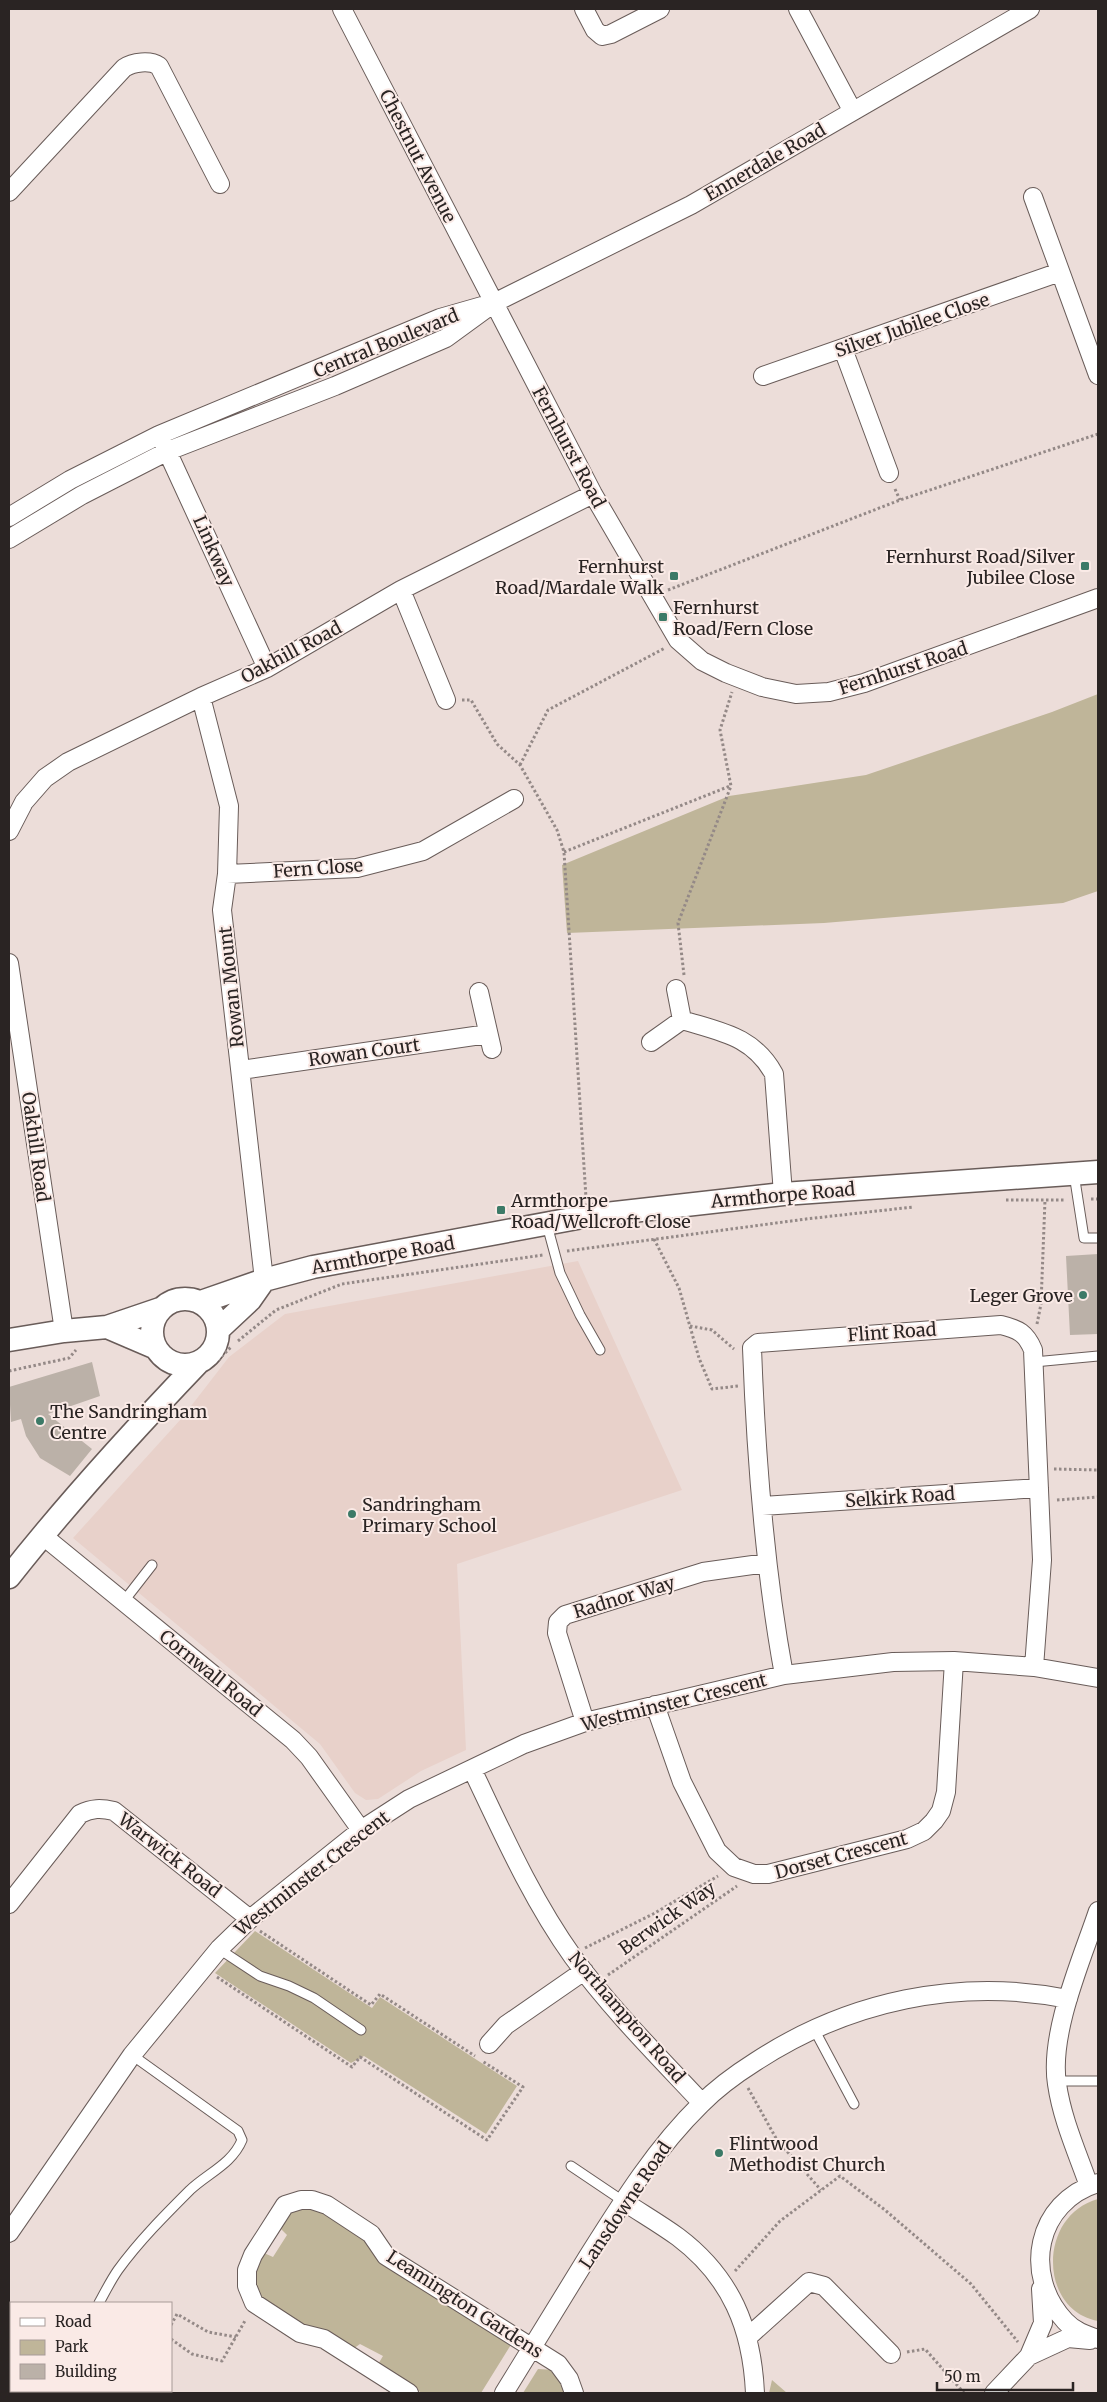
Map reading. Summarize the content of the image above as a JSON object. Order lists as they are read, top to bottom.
{
  "streets": {
    "street": [
      "Chestnut Avenue",
      "Ennerdale Road",
      "Silver Jubilee Close",
      "Central Boulevard",
      "Fernhurst Road",
      "Linkway",
      "Oakhill Road",
      "Fern Close",
      "Rowan Mount",
      "Rowan Court",
      "Armthorpe Road",
      "Flint Road",
      "Selkirk Road",
      "Radnor Way",
      "Cornwall Road",
      "Westminster Crescent",
      "Warwick Road",
      "Dorset Crescent",
      "Northampton Road",
      "Lansdowne Road",
      "Leamington Gardens"
    ],
    "path": ["Berwick Way"]
  },
  "crossings": [
    ["Chestnut Avenue", "Ennerdale Road"],
    ["Chestnut Avenue", "Central Boulevard"],
    ["Chestnut Avenue", "Fernhurst Road"],
    ["Ennerdale Road", "Central Boulevard"],
    ["Ennerdale Road", "Fernhurst Road"],
    ["Central Boulevard", "Fernhurst Road"],
    ["Central Boulevard", "Linkway"],
    ["Fernhurst Road", "Oakhill Road"],
    ["Linkway", "Oakhill Road"],
    ["Oakhill Road", "Rowan Mount"],
    ["Fern Close", "Rowan Mount"],
    ["Rowan Mount", "Rowan Court"],
    ["Rowan Mount", "Armthorpe Road"],
    ["Flint Road", "Selkirk Road"],
    ["Flint Road", "Radnor Way"],
    ["Flint Road", "Westminster Crescent"],
    ["Radnor Way", "Westminster Crescent"],
    ["Cornwall Road", "Westminster Crescent"],
    ["Westminster Crescent", "Warwick Road"],
    ["Westminster Crescent", "Dorset Crescent"],
    ["Westminster Crescent", "Northampton Road"],
    ["Dorset Crescent", "Berwick Way"],
    ["Berwick Way", "Northampton Road"],
    ["Northampton Road", "Lansdowne Road"],
    ["Lansdowne Road", "Leamington Gardens"]
  ],
  "places": {
    "transit": [
      "Fernhurst Road/Silver Jubilee Close",
      "Fernhurst Road/Mardale Walk",
      "Fernhurst Road/Fern Close",
      "Armthorpe Road/Wellcroft Close"
    ],
    "other": [
      "Leger Grove",
      "The Sandringham Centre",
      "Sandringham Primary School",
      "Flintwood Methodist Church"
    ]
  },
  "legend": ["Road", "Park", "Building"],
  "scale_bar": "50 m"
}
